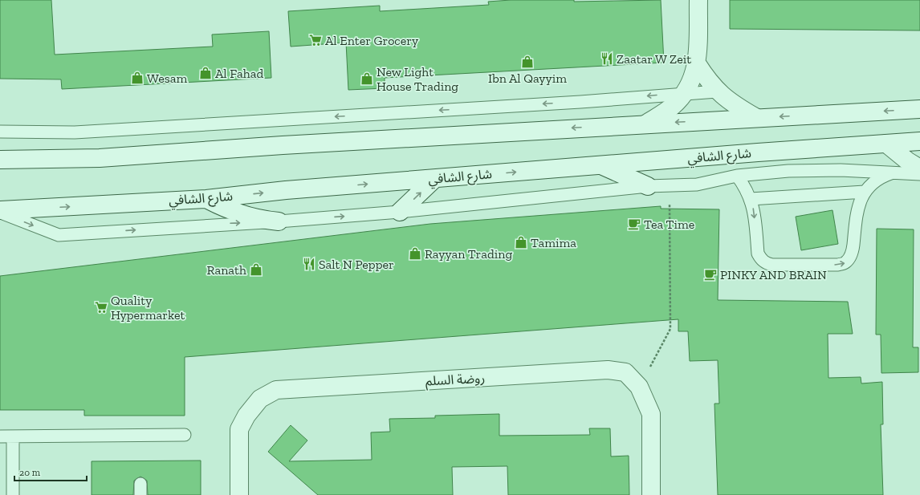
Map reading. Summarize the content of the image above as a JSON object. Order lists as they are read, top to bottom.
{
  "streets": {
    "main road": ["شارع الشافي", "روضة السلم"]
  },
  "places": {
    "supermarket": ["Al Enter Grocery", "Quality Hypermarket"],
    "restaurant": ["Zaatar W Zeit", "Salt N Pepper"],
    "shop": [
      "Ibn Al Qayyim",
      "Al Fahad",
      "Wesam",
      "New Light House Trading",
      "Tamima",
      "Rayyan Trading",
      "Ranath"
    ],
    "cafe": ["Tea Time", "PINKY AND BRAIN"]
  },
  "scale_bar": "20 m"
}
